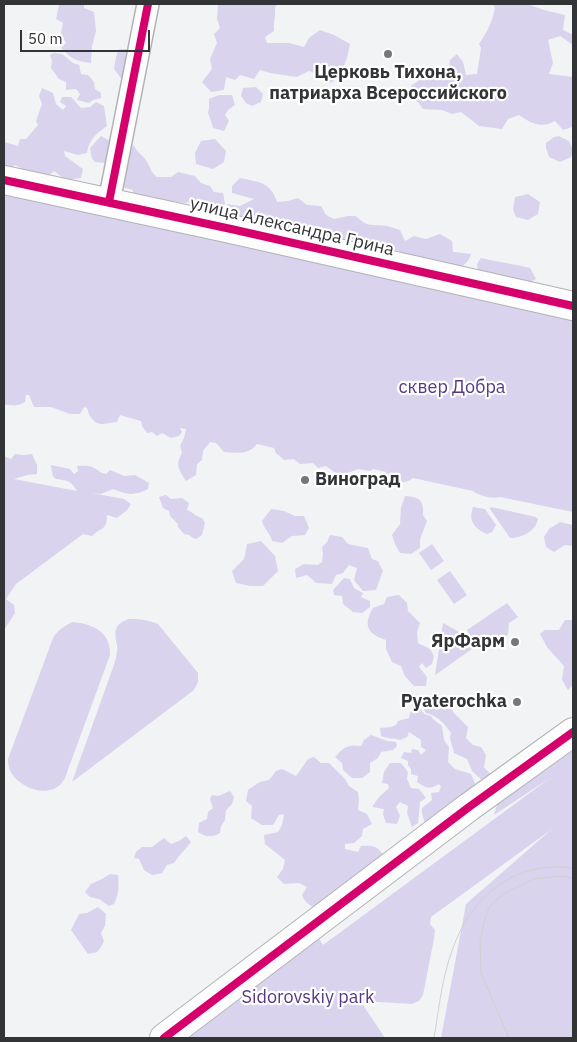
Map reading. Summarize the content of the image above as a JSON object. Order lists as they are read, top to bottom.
{
  "streets": {
    "street": ["улица Александра Грина"]
  },
  "parks": ["сквер Добра", "Sidorovskiy park"],
  "places": [
    "Церковь Тихона, патриарха Всероссийского",
    "Виноград",
    "ЯрФарм",
    "Pyaterochka"
  ],
  "scale_bar": "50 m"
}
